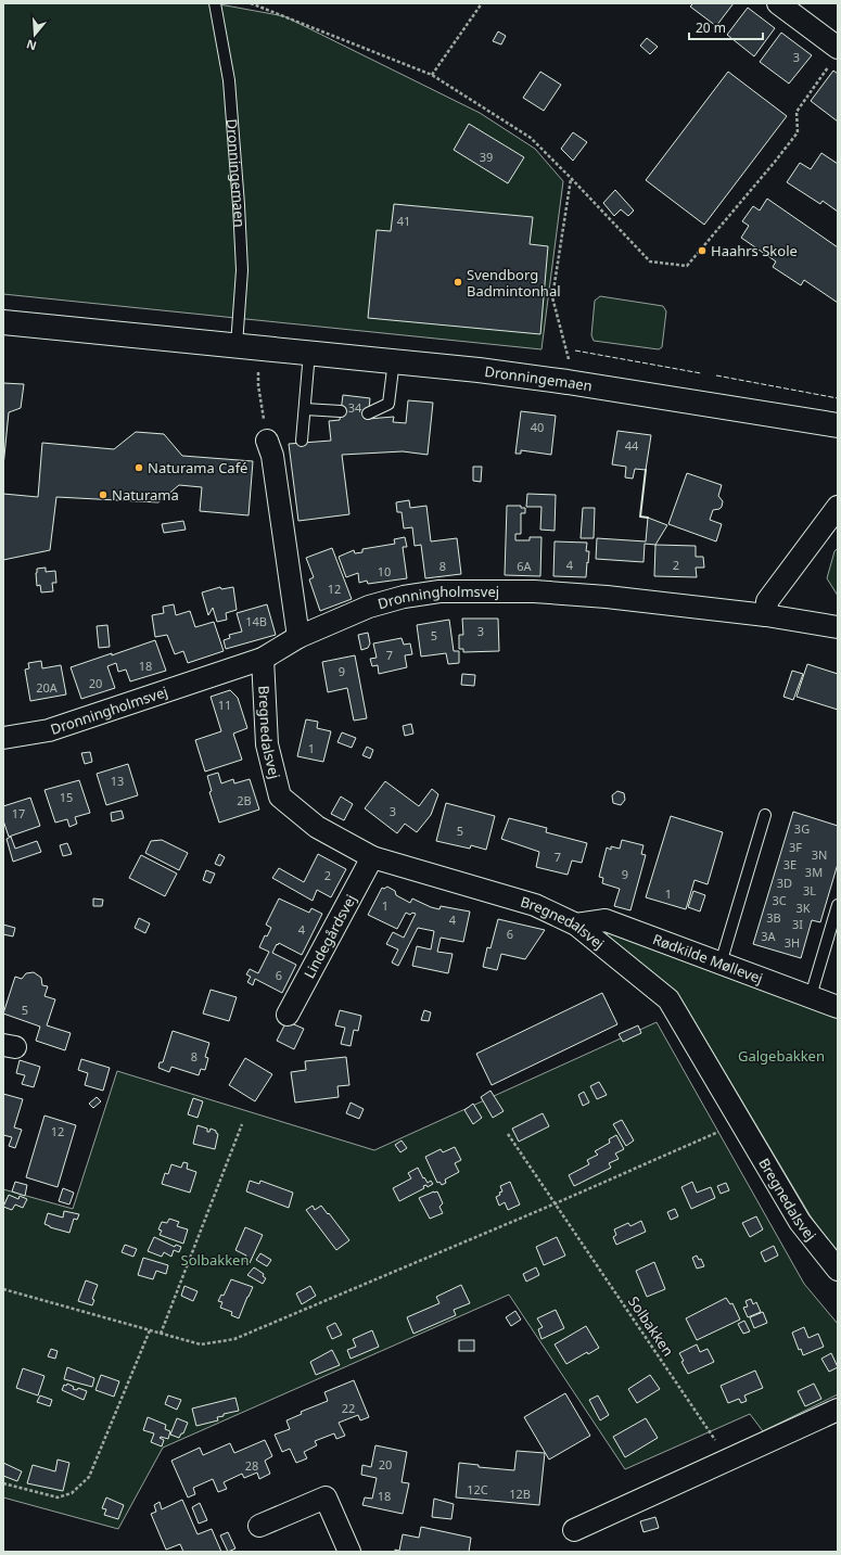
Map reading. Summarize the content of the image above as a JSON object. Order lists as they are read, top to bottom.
{
  "streets": {
    "street": [
      "Dronningemaen",
      "Dronningholmsvej",
      "Bregnedalsvej",
      "Lindegårdsvej",
      "Rødkilde Møllevej"
    ],
    "path": ["Solbakken"]
  },
  "crossings": [
    ["Dronningholmsvej", "Bregnedalsvej"],
    ["Bregnedalsvej", "Lindegårdsvej"],
    ["Bregnedalsvej", "Rødkilde Møllevej"]
  ],
  "parks": ["Galgebakken", "Solbakken"],
  "places": [
    "Haahrs Skole",
    "Svendborg Badmintonhal",
    "Naturama Café",
    "Naturama"
  ],
  "house_numbers": [
    "3",
    "39",
    "41",
    "34",
    "40",
    "44",
    "4",
    "2",
    "8",
    "6A",
    "10",
    "12",
    "14B",
    "3",
    "5",
    "7",
    "18",
    "9",
    "20",
    "20A",
    "11",
    "1",
    "13",
    "15",
    "2B",
    "3",
    "17",
    "3G",
    "5",
    "3F",
    "3N",
    "7",
    "3E",
    "3M",
    "9",
    "2",
    "3D",
    "3L",
    "1",
    "3C",
    "1",
    "3K",
    "3B",
    "4",
    "3I",
    "4",
    "6",
    "3A",
    "3H",
    "6",
    "5",
    "8",
    "12",
    "22",
    "20",
    "28",
    "12C",
    "12B",
    "18"
  ],
  "scale_bar": "20 m",
  "north": "bottom"
}
